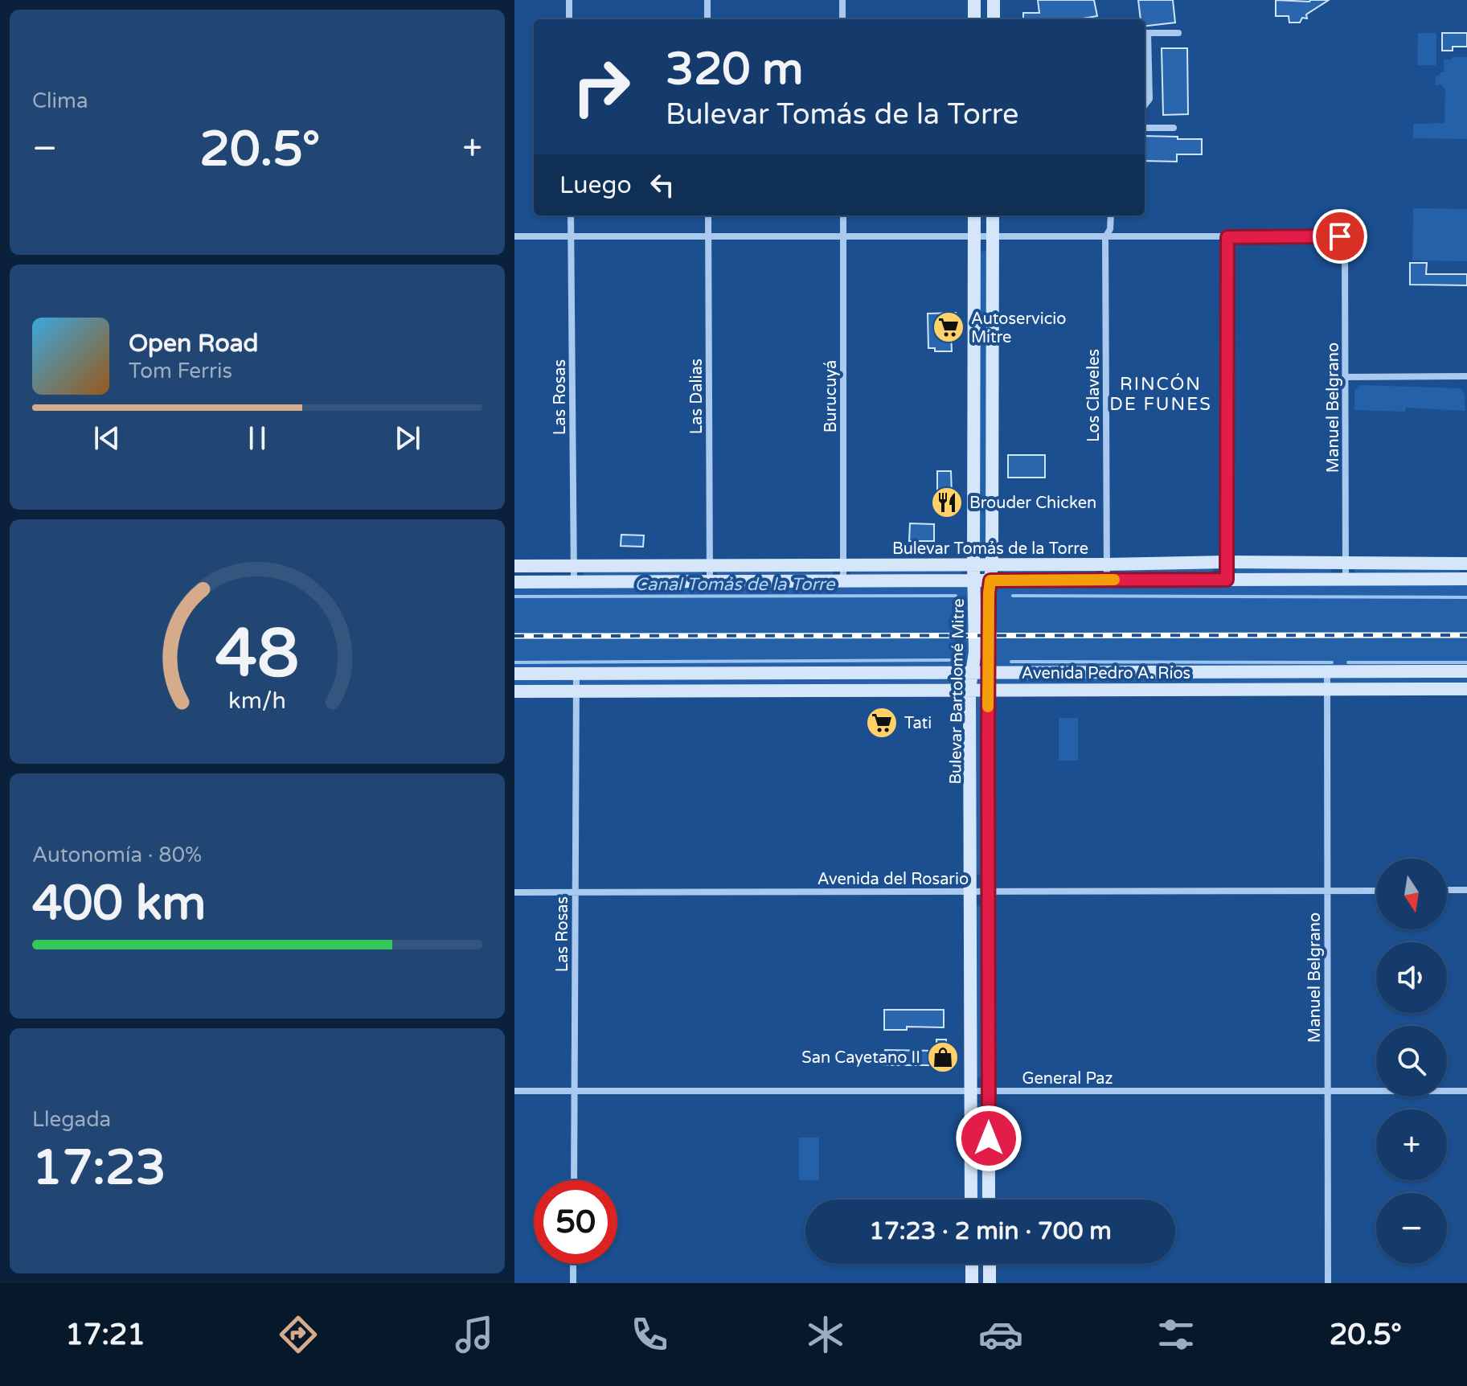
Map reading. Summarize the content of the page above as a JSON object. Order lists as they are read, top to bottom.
{
  "streets": {
    "main road": ["Bulevar Tomás de la Torre", "Avenida Pedro A. Ríos", "Bulevar Bartolomé Mitre"],
    "street": [
      "Los Claveles",
      "Las Dalias",
      "Burucuyá",
      "Las Rosas",
      "Manuel Belgrano",
      "Avenida del Rosario",
      "General Paz"
    ]
  },
  "crossings": [
    ["Los Claveles", "Bulevar Tomás de la Torre"],
    ["Las Dalias", "Bulevar Tomás de la Torre"],
    ["Burucuyá", "Bulevar Tomás de la Torre"],
    ["Las Rosas", "Bulevar Tomás de la Torre"],
    ["Las Rosas", "Avenida Pedro A. Ríos"],
    ["Las Rosas", "Avenida del Rosario"],
    ["Las Rosas", "General Paz"],
    ["Manuel Belgrano", "Bulevar Tomás de la Torre"],
    ["Manuel Belgrano", "Avenida Pedro A. Ríos"],
    ["Manuel Belgrano", "Avenida del Rosario"],
    ["Manuel Belgrano", "General Paz"],
    ["Bulevar Tomás de la Torre", "Bulevar Bartolomé Mitre"],
    ["Avenida Pedro A. Ríos", "Bulevar Bartolomé Mitre"],
    ["Bulevar Bartolomé Mitre", "Avenida del Rosario"],
    ["Bulevar Bartolomé Mitre", "General Paz"]
  ],
  "districts": ["RINCÓN DE FUNES"],
  "water": ["Canal Tomás de la Torre"],
  "places": {
    "supermarket": ["Autoservicio Mitre", "Tati"],
    "restaurant": ["Brouder Chicken"],
    "shop": ["San Cayetano II"]
  },
  "north": "bottom",
  "page": {
    "tile": [
      "Clima",
      ["Autonomía · 80%", "400 km"],
      ["Llegada", "17:23"]
    ],
    "turn": ["320 m", "Bulevar Tomás de la Torre"],
    "heat": ["−", "20.5°", "+"],
    "then": "Luego",
    "song": ["Open Road", "Tom Ferris"],
    "map_buttons": ["+", "−"],
    "limit": "50",
    "trip": "17:23 · 2 min · 700 m",
    "tabs": ["17:21", "20.5°"],
    "gauge": ["48", "km/h"]
  }
}
